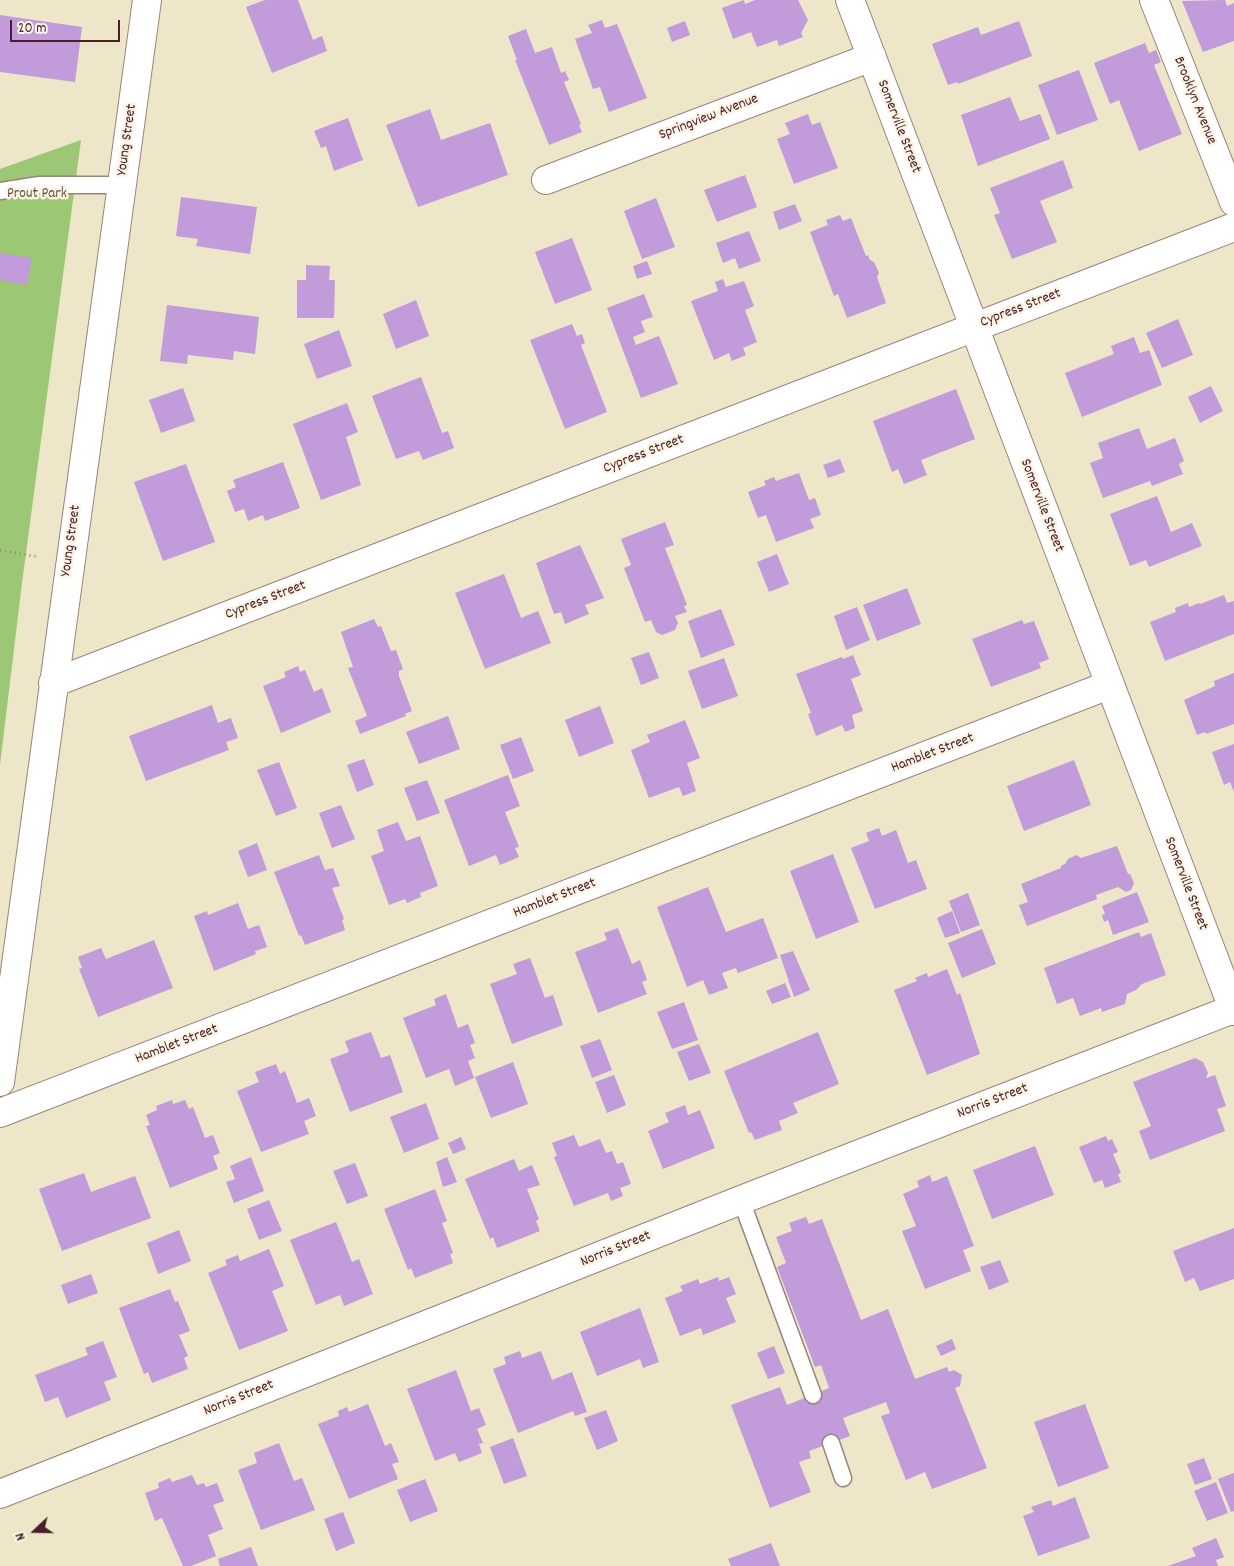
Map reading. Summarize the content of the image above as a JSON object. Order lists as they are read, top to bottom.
{
  "streets": {
    "street": [
      "Brooklyn Avenue",
      "Springview Avenue",
      "Somerville Street",
      "Young Street",
      "Cypress Street",
      "Hamblet Street",
      "Norris Street"
    ]
  },
  "crossings": [
    ["Springview Avenue", "Somerville Street"],
    ["Somerville Street", "Cypress Street"],
    ["Somerville Street", "Hamblet Street"],
    ["Somerville Street", "Norris Street"],
    ["Young Street", "Cypress Street"]
  ],
  "parks": ["Prout Park"],
  "scale_bar": "20 m",
  "north": "left"
}
